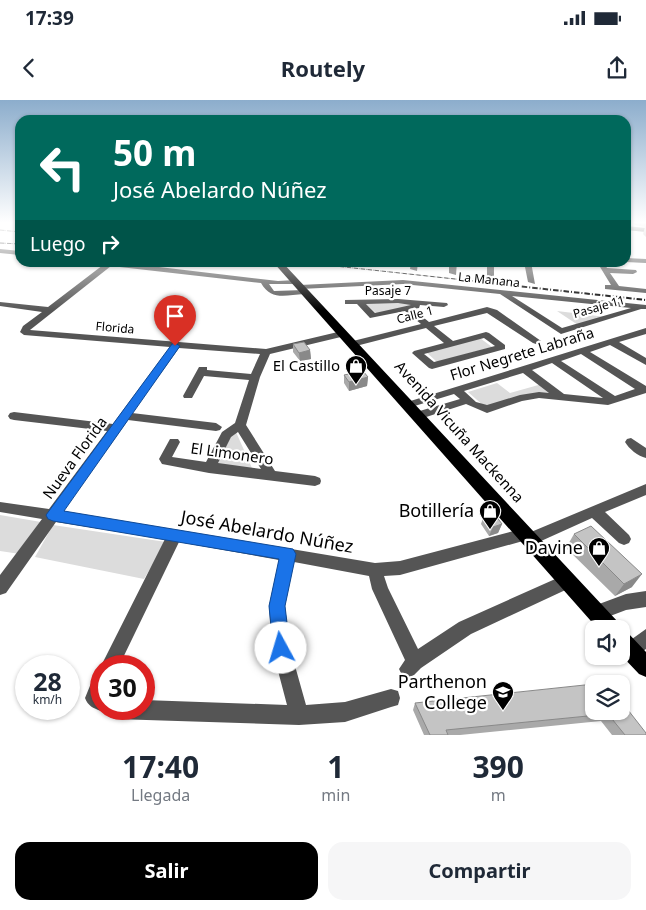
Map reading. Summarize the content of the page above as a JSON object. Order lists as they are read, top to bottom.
{
  "streets": {
    "main road": ["Avenida Vicuña Mackenna"],
    "street": [
      "La Manana",
      "Pasaje 7",
      "Pasaje 11",
      "Calle 1",
      "Florida",
      "Flor Negrete Labraña",
      "El Limonero",
      "Nueva Florida",
      "José Abelardo Núñez"
    ]
  },
  "crossings": [
    ["La Manana", "Pasaje 11"],
    ["La Manana", "Avenida Vicuña Mackenna"],
    ["Calle 1", "Avenida Vicuña Mackenna"],
    ["Florida", "Avenida Vicuña Mackenna"],
    ["Florida", "Nueva Florida"],
    ["Flor Negrete Labraña", "Avenida Vicuña Mackenna"],
    ["Avenida Vicuña Mackenna", "José Abelardo Núñez"],
    ["Nueva Florida", "José Abelardo Núñez"]
  ],
  "places": {
    "shop": ["El Castillo", "Botillería", "Davine"],
    "school or university": ["Parthenon College"]
  },
  "page": {
    "status": "17:39",
    "header": "Routely",
    "turn": ["50 m", "José Abelardo Núñez"],
    "then": "Luego",
    "speed": "28 km/h",
    "limit": "30",
    "eta": [
      "17:40",
      "Llegada",
      "1",
      "min",
      "390",
      "m"
    ],
    "buttons": ["Salir", "Compartir"]
  }
}
